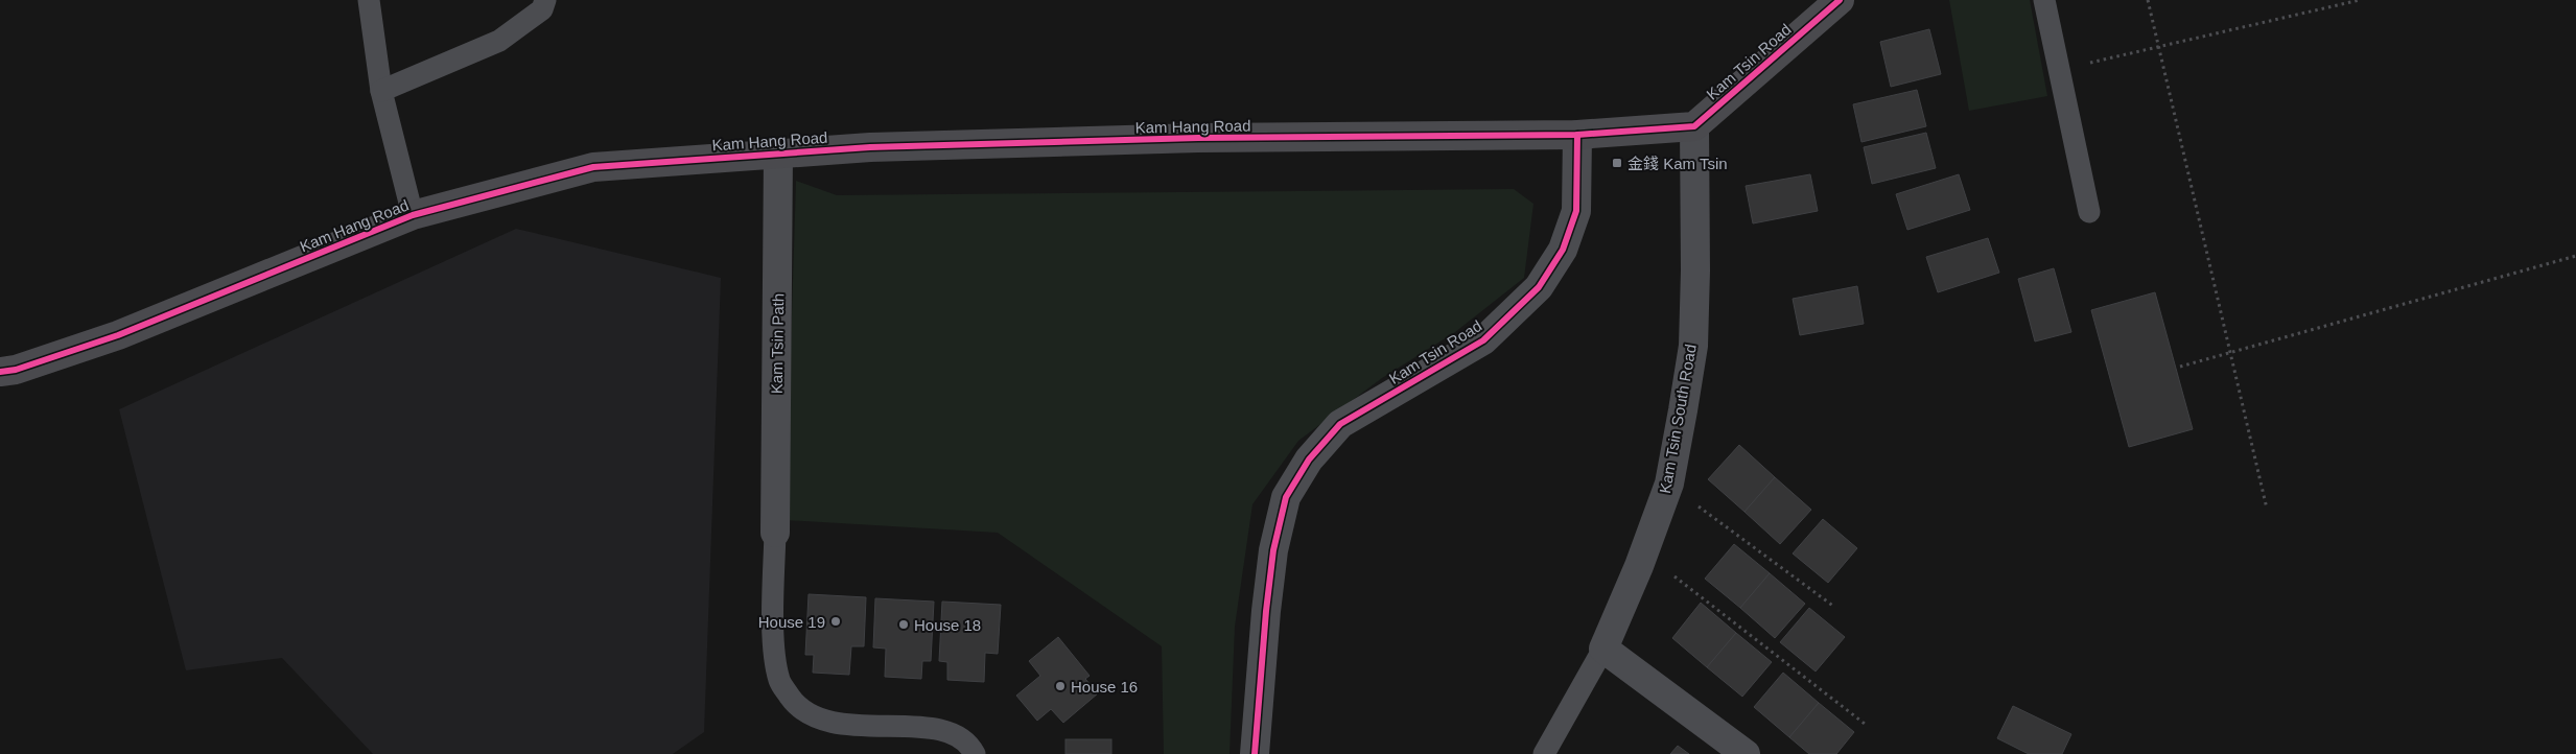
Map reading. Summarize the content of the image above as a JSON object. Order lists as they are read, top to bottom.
{
  "streets": {
    "street": [
      "Kam Tsin Road",
      "Kam Hang Road",
      "Kam Tsin Path",
      "Kam Tsin South Road"
    ]
  },
  "crossings": [
    ["Kam Tsin Road", "Kam Hang Road"],
    ["Kam Tsin Road", "Kam Tsin South Road"],
    ["Kam Hang Road", "Kam Tsin Path"]
  ],
  "places": {
    "transit": ["金錢 Kam Tsin"],
    "other": ["House 19", "House 18", "House 16"]
  }
}
